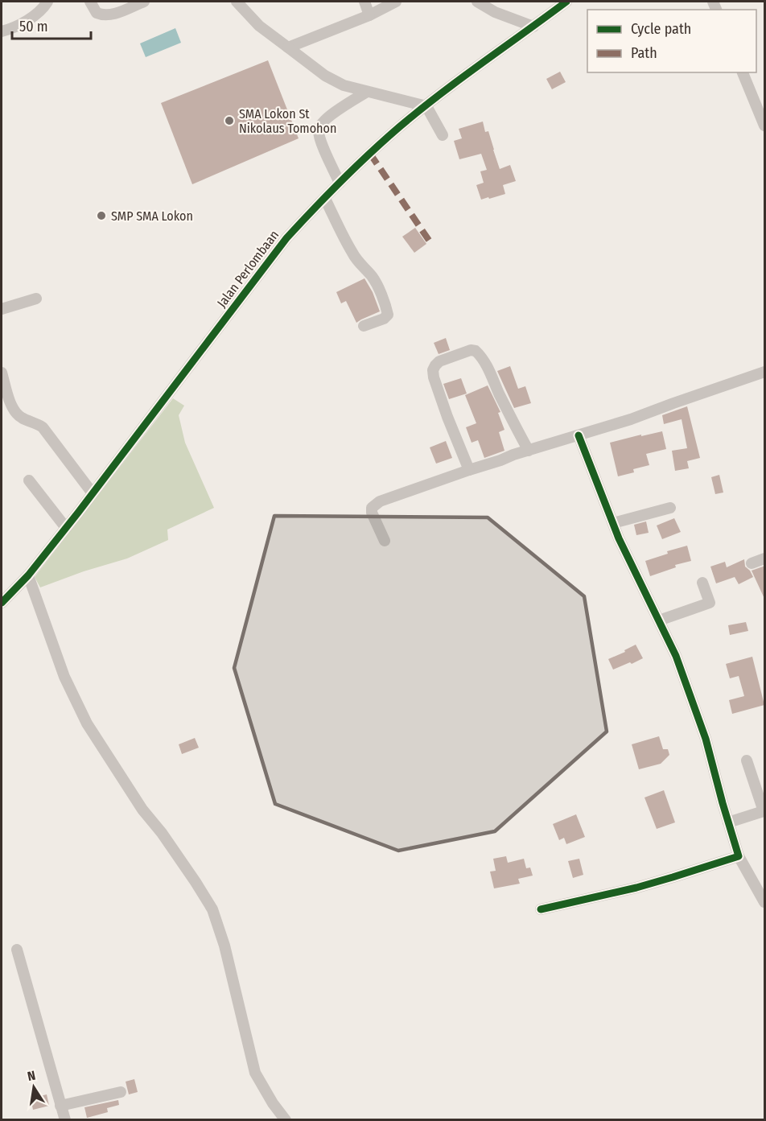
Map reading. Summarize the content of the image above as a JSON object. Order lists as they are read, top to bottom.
{
  "streets": {
    "street": ["Jalan Perlombaan"]
  },
  "places": ["SMA Lokon St Nikolaus Tomohon", "SMP SMA Lokon"],
  "legend": ["Cycle path", "Path"],
  "scale_bar": "50 m",
  "north": "top"
}
